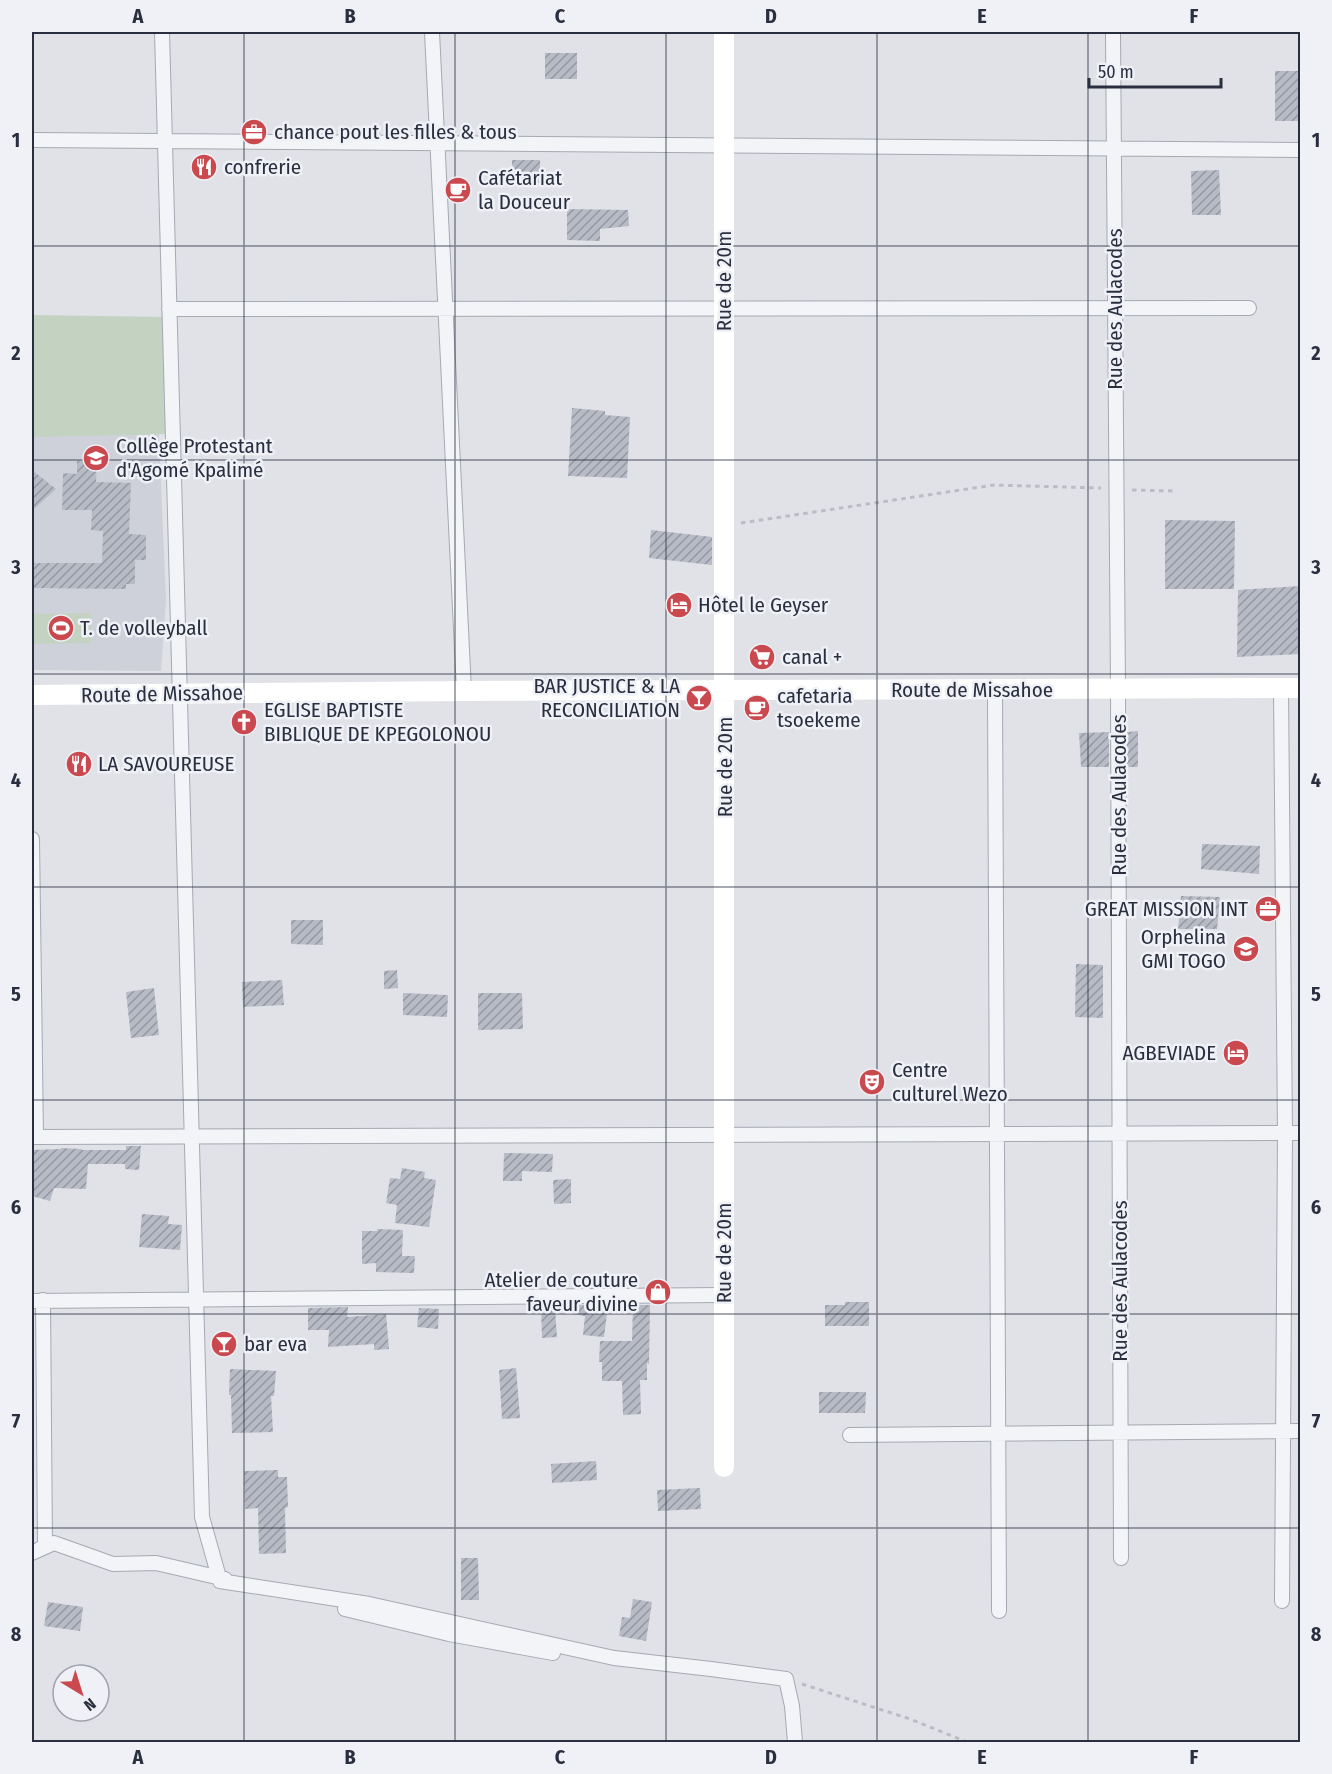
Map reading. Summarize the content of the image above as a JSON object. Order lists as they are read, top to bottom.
{
  "streets": {
    "street": ["Rue de 20m", "Rue des Aulacodes", "Route de Missahoe"]
  },
  "crossings": [
    ["Rue de 20m", "Route de Missahoe"],
    ["Rue des Aulacodes", "Route de Missahoe"]
  ],
  "places": {
    "office": ["chance pout les filles & tous", "GREAT MISSION INT"],
    "restaurant": ["confrerie", "LA SAVOUREUSE"],
    "cafe": ["Cafétariat la Douceur", "cafetaria tsoekeme"],
    "school or university": ["Collège Protestant d'Agomé Kpalimé", "Orphelina GMI TOGO"],
    "hotel": ["Hôtel le Geyser", "AGBEVIADE"],
    "sports": ["T. de volleyball"],
    "supermarket": ["canal +"],
    "bar": ["BAR JUSTICE & LA RECONCILIATION", "bar eva"],
    "church": ["EGLISE BAPTISTE BIBLIQUE DE KPEGOLONOU"],
    "theatre": ["Centre culturel Wezo"],
    "shop": ["Atelier de couture faveur divine"]
  },
  "scale_bar": "50 m",
  "north": "bottom right",
  "grid": {
    "columns": [
      "A",
      "B",
      "C",
      "D",
      "E",
      "F"
    ],
    "rows": [
      "1",
      "2",
      "3",
      "4",
      "5",
      "6",
      "7",
      "8"
    ]
  }
}
